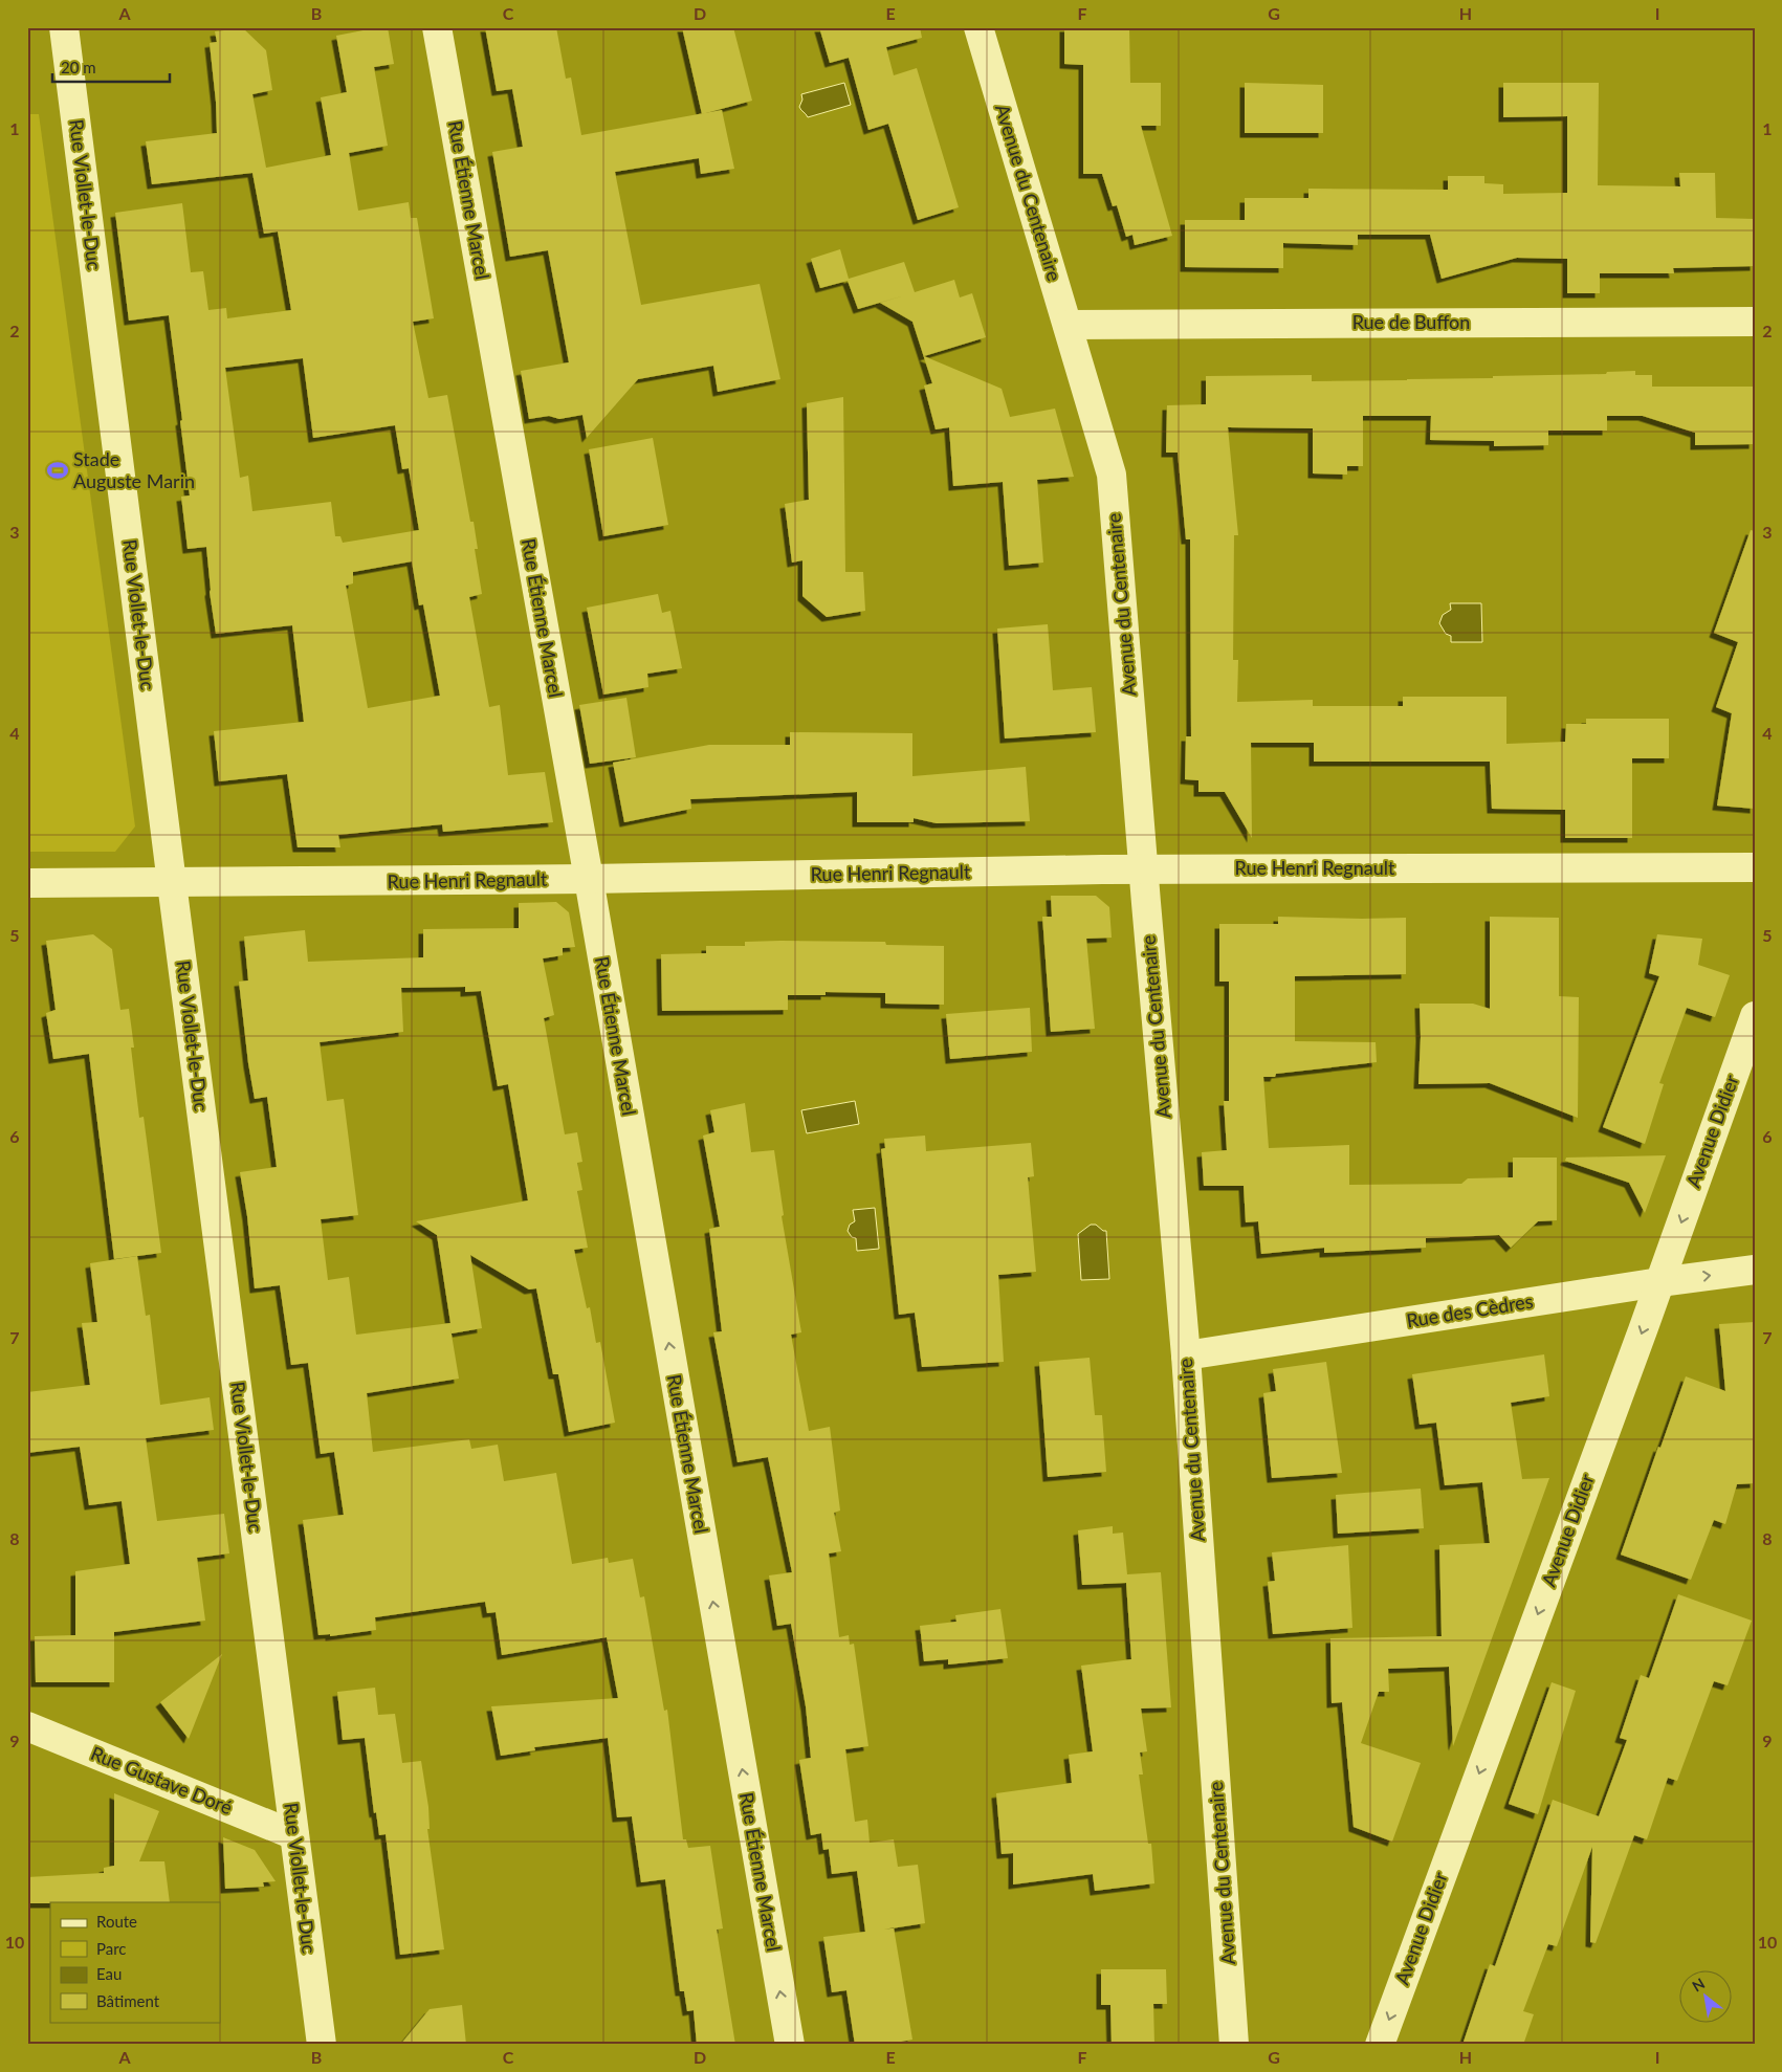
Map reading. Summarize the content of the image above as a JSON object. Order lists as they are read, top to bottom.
{
  "streets": {
    "street": [
      "Avenue du Centenaire",
      "Rue Viollet-le-Duc",
      "Rue Étienne Marcel",
      "Rue de Buffon",
      "Rue Henri Regnault",
      "Avenue Didier",
      "Rue des Cèdres",
      "Rue Gustave Doré"
    ]
  },
  "crossings": [
    ["Avenue du Centenaire", "Rue de Buffon"],
    ["Avenue du Centenaire", "Rue Henri Regnault"],
    ["Avenue du Centenaire", "Rue des Cèdres"],
    ["Rue Viollet-le-Duc", "Rue Henri Regnault"],
    ["Rue Viollet-le-Duc", "Rue Gustave Doré"],
    ["Rue Étienne Marcel", "Rue Henri Regnault"],
    ["Avenue Didier", "Rue des Cèdres"]
  ],
  "one_way": ["Rue Étienne Marcel", "Avenue Didier"],
  "places": {
    "sports": ["Stade Auguste Marin"]
  },
  "legend": [
    "Route",
    "Parc",
    "Eau",
    "Bâtiment"
  ],
  "scale_bar": "20 m",
  "north": "top left",
  "grid": {
    "columns": [
      "A",
      "B",
      "C",
      "D",
      "E",
      "F",
      "G",
      "H",
      "I"
    ],
    "rows": [
      "1",
      "2",
      "3",
      "4",
      "5",
      "6",
      "7",
      "8",
      "9",
      "10"
    ]
  }
}
